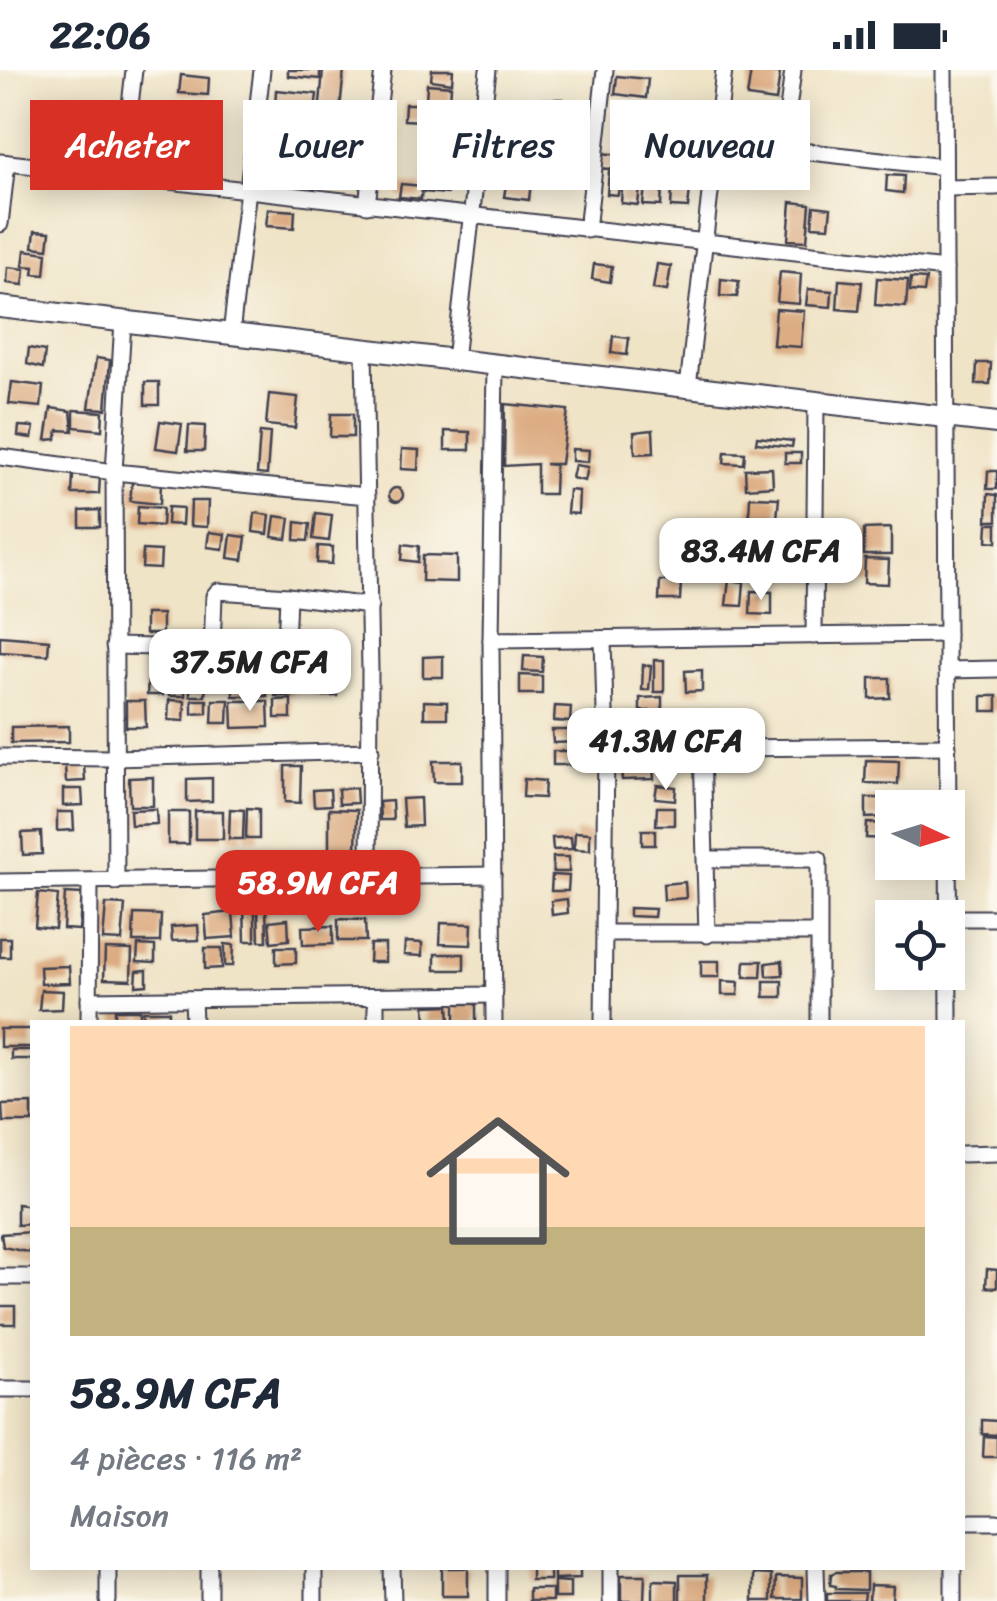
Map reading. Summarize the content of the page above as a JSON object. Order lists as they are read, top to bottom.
{
  "north": "right",
  "page": {
    "status": "22:06",
    "chip": [
      "Acheter",
      "Louer",
      "Filtres",
      "Nouveau"
    ],
    "price": [
      "83.4M CFA",
      "37.5M CFA",
      "41.3M CFA",
      "58.9M CFA"
    ],
    "list": [
      {
        "name": "58.9M CFA",
        "note": "4 pièces · 116 m² · Maison"
      }
    ]
  }
}
